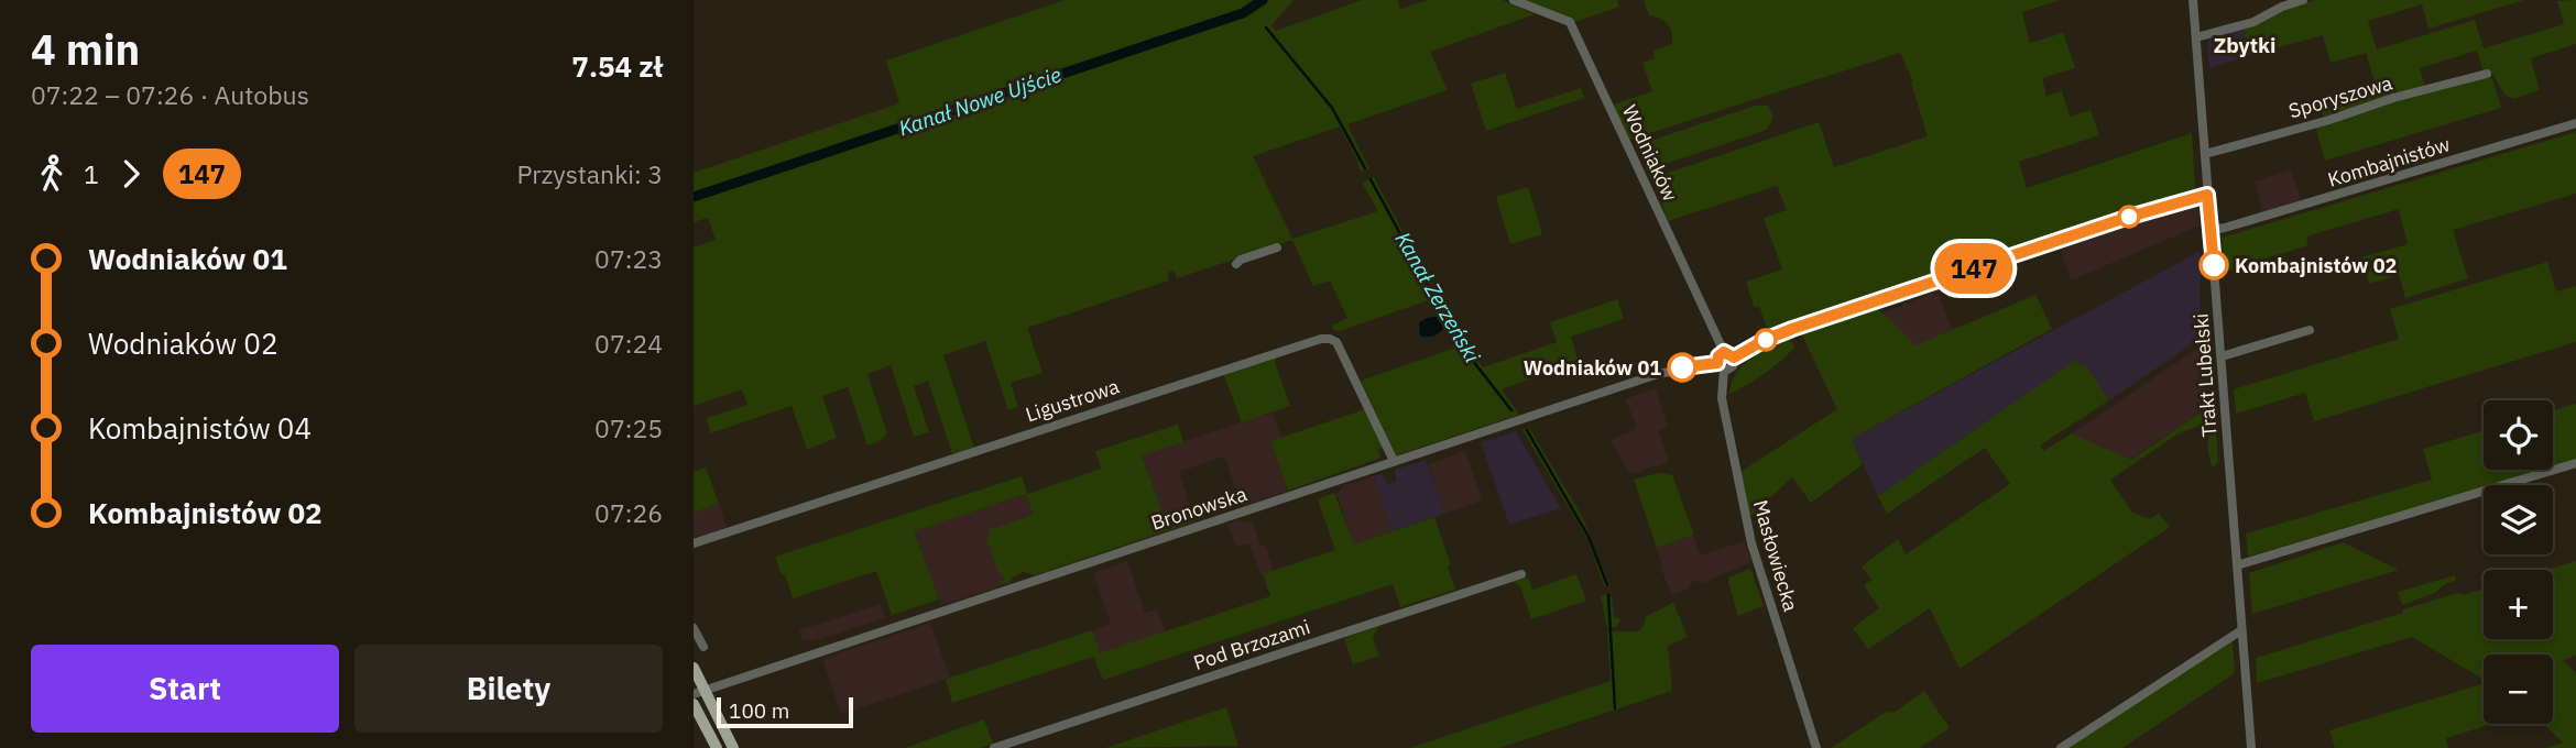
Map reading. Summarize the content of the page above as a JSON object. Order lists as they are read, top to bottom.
{
  "streets": {
    "street": [
      "Sporyszowa",
      "Wodniaków",
      "Kombajnistów",
      "Trakt Lubelski",
      "Ligustrowa",
      "Bronowska",
      "Masłowiecka",
      "Pod Brzozami"
    ]
  },
  "crossings": [
    ["Sporyszowa", "Trakt Lubelski"],
    ["Kombajnistów", "Trakt Lubelski"],
    ["Ligustrowa", "Bronowska"],
    ["Bronowska", "Masłowiecka"]
  ],
  "districts": ["Zbytki"],
  "water": ["Kanał Nowe Ujście", "Kanał Zerzeński"],
  "places": ["Kombajnistów 02", "Wodniaków 01"],
  "lines": ["bus line 147"],
  "scale_bar": "100 m",
  "page": {
    "heading": ["4 min", "07:22 – 07:26 · Autobus", "7.54 zł"],
    "on_map": "147",
    "legs": ["1", "147", "Przystanki: 3"],
    "list": [
      {
        "name": "Wodniaków 01",
        "value": "07:23"
      },
      {
        "name": "Wodniaków 02",
        "value": "07:24"
      },
      {
        "name": "Kombajnistów 04",
        "value": "07:25"
      },
      {
        "name": "Kombajnistów 02",
        "value": "07:26"
      }
    ],
    "map_buttons": ["+", "−"],
    "buttons": ["Start", "Bilety"],
    "scale": "100 m"
  }
}
